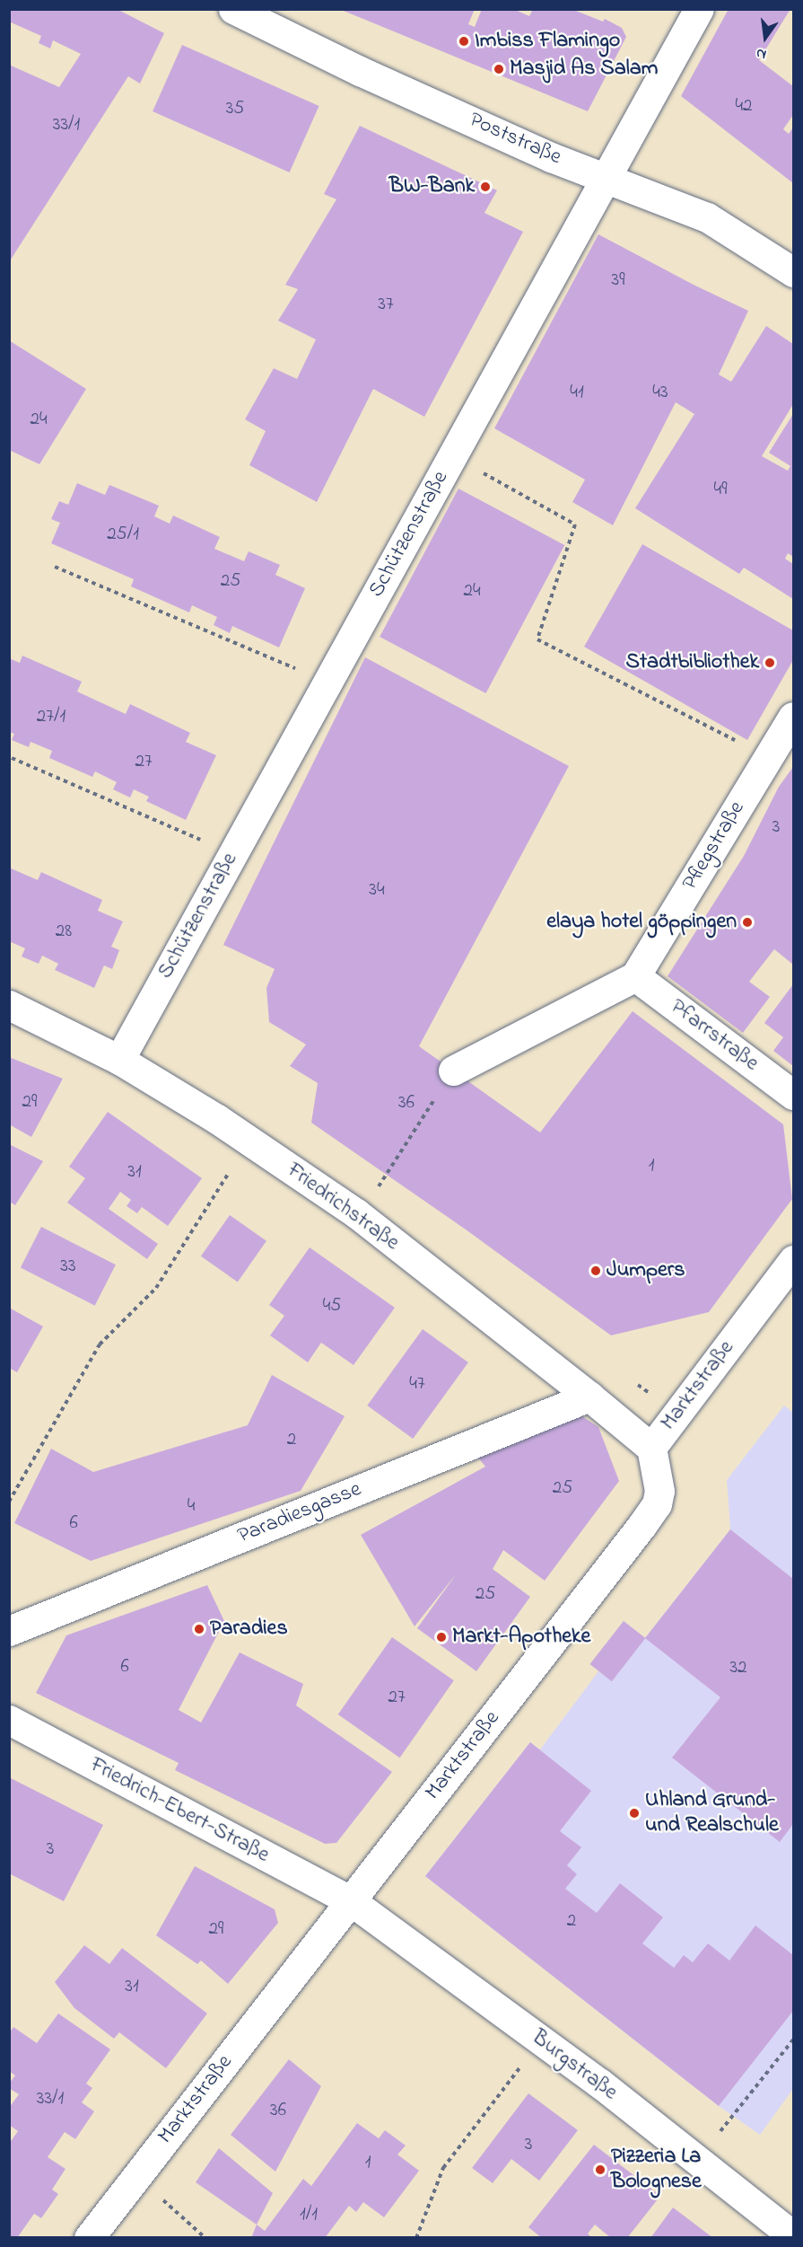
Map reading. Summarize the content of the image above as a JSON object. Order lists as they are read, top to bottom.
{
  "streets": {
    "street": [
      "Poststraße",
      "Schützenstraße",
      "Pflegstraße",
      "Pfarrstraße",
      "Friedrichstraße",
      "Marktstraße",
      "Paradiesgasse",
      "Friedrich-Ebert-Straße",
      "Burgstraße"
    ]
  },
  "crossings": [
    ["Poststraße", "Schützenstraße"],
    ["Schützenstraße", "Friedrichstraße"],
    ["Pflegstraße", "Pfarrstraße"],
    ["Friedrichstraße", "Marktstraße"],
    ["Friedrichstraße", "Paradiesgasse"],
    ["Marktstraße", "Friedrich-Ebert-Straße"],
    ["Marktstraße", "Burgstraße"],
    ["Friedrich-Ebert-Straße", "Burgstraße"]
  ],
  "places": [
    "Imbiss Flamingo",
    "Masjid As Salam",
    "BW-Bank",
    "Stadtbibliothek",
    "elaya hotel göppingen",
    "Jumpers",
    "Paradies",
    "Markt-Apotheke",
    "Uhland Grund- und Realschule",
    "Pizzeria La Bolognese"
  ],
  "house_numbers": [
    "42",
    "35",
    "33/1",
    "39",
    "37",
    "41",
    "43",
    "24",
    "49",
    "25/1",
    "25",
    "24",
    "27/1",
    "27",
    "3",
    "34",
    "28",
    "29",
    "36",
    "1",
    "31",
    "33",
    "45",
    "47",
    "2",
    "25",
    "4",
    "6",
    "25",
    "6",
    "32",
    "27",
    "3",
    "2",
    "29",
    "31",
    "33/1",
    "36",
    "3",
    "1",
    "1/1"
  ],
  "north": "bottom"
}
